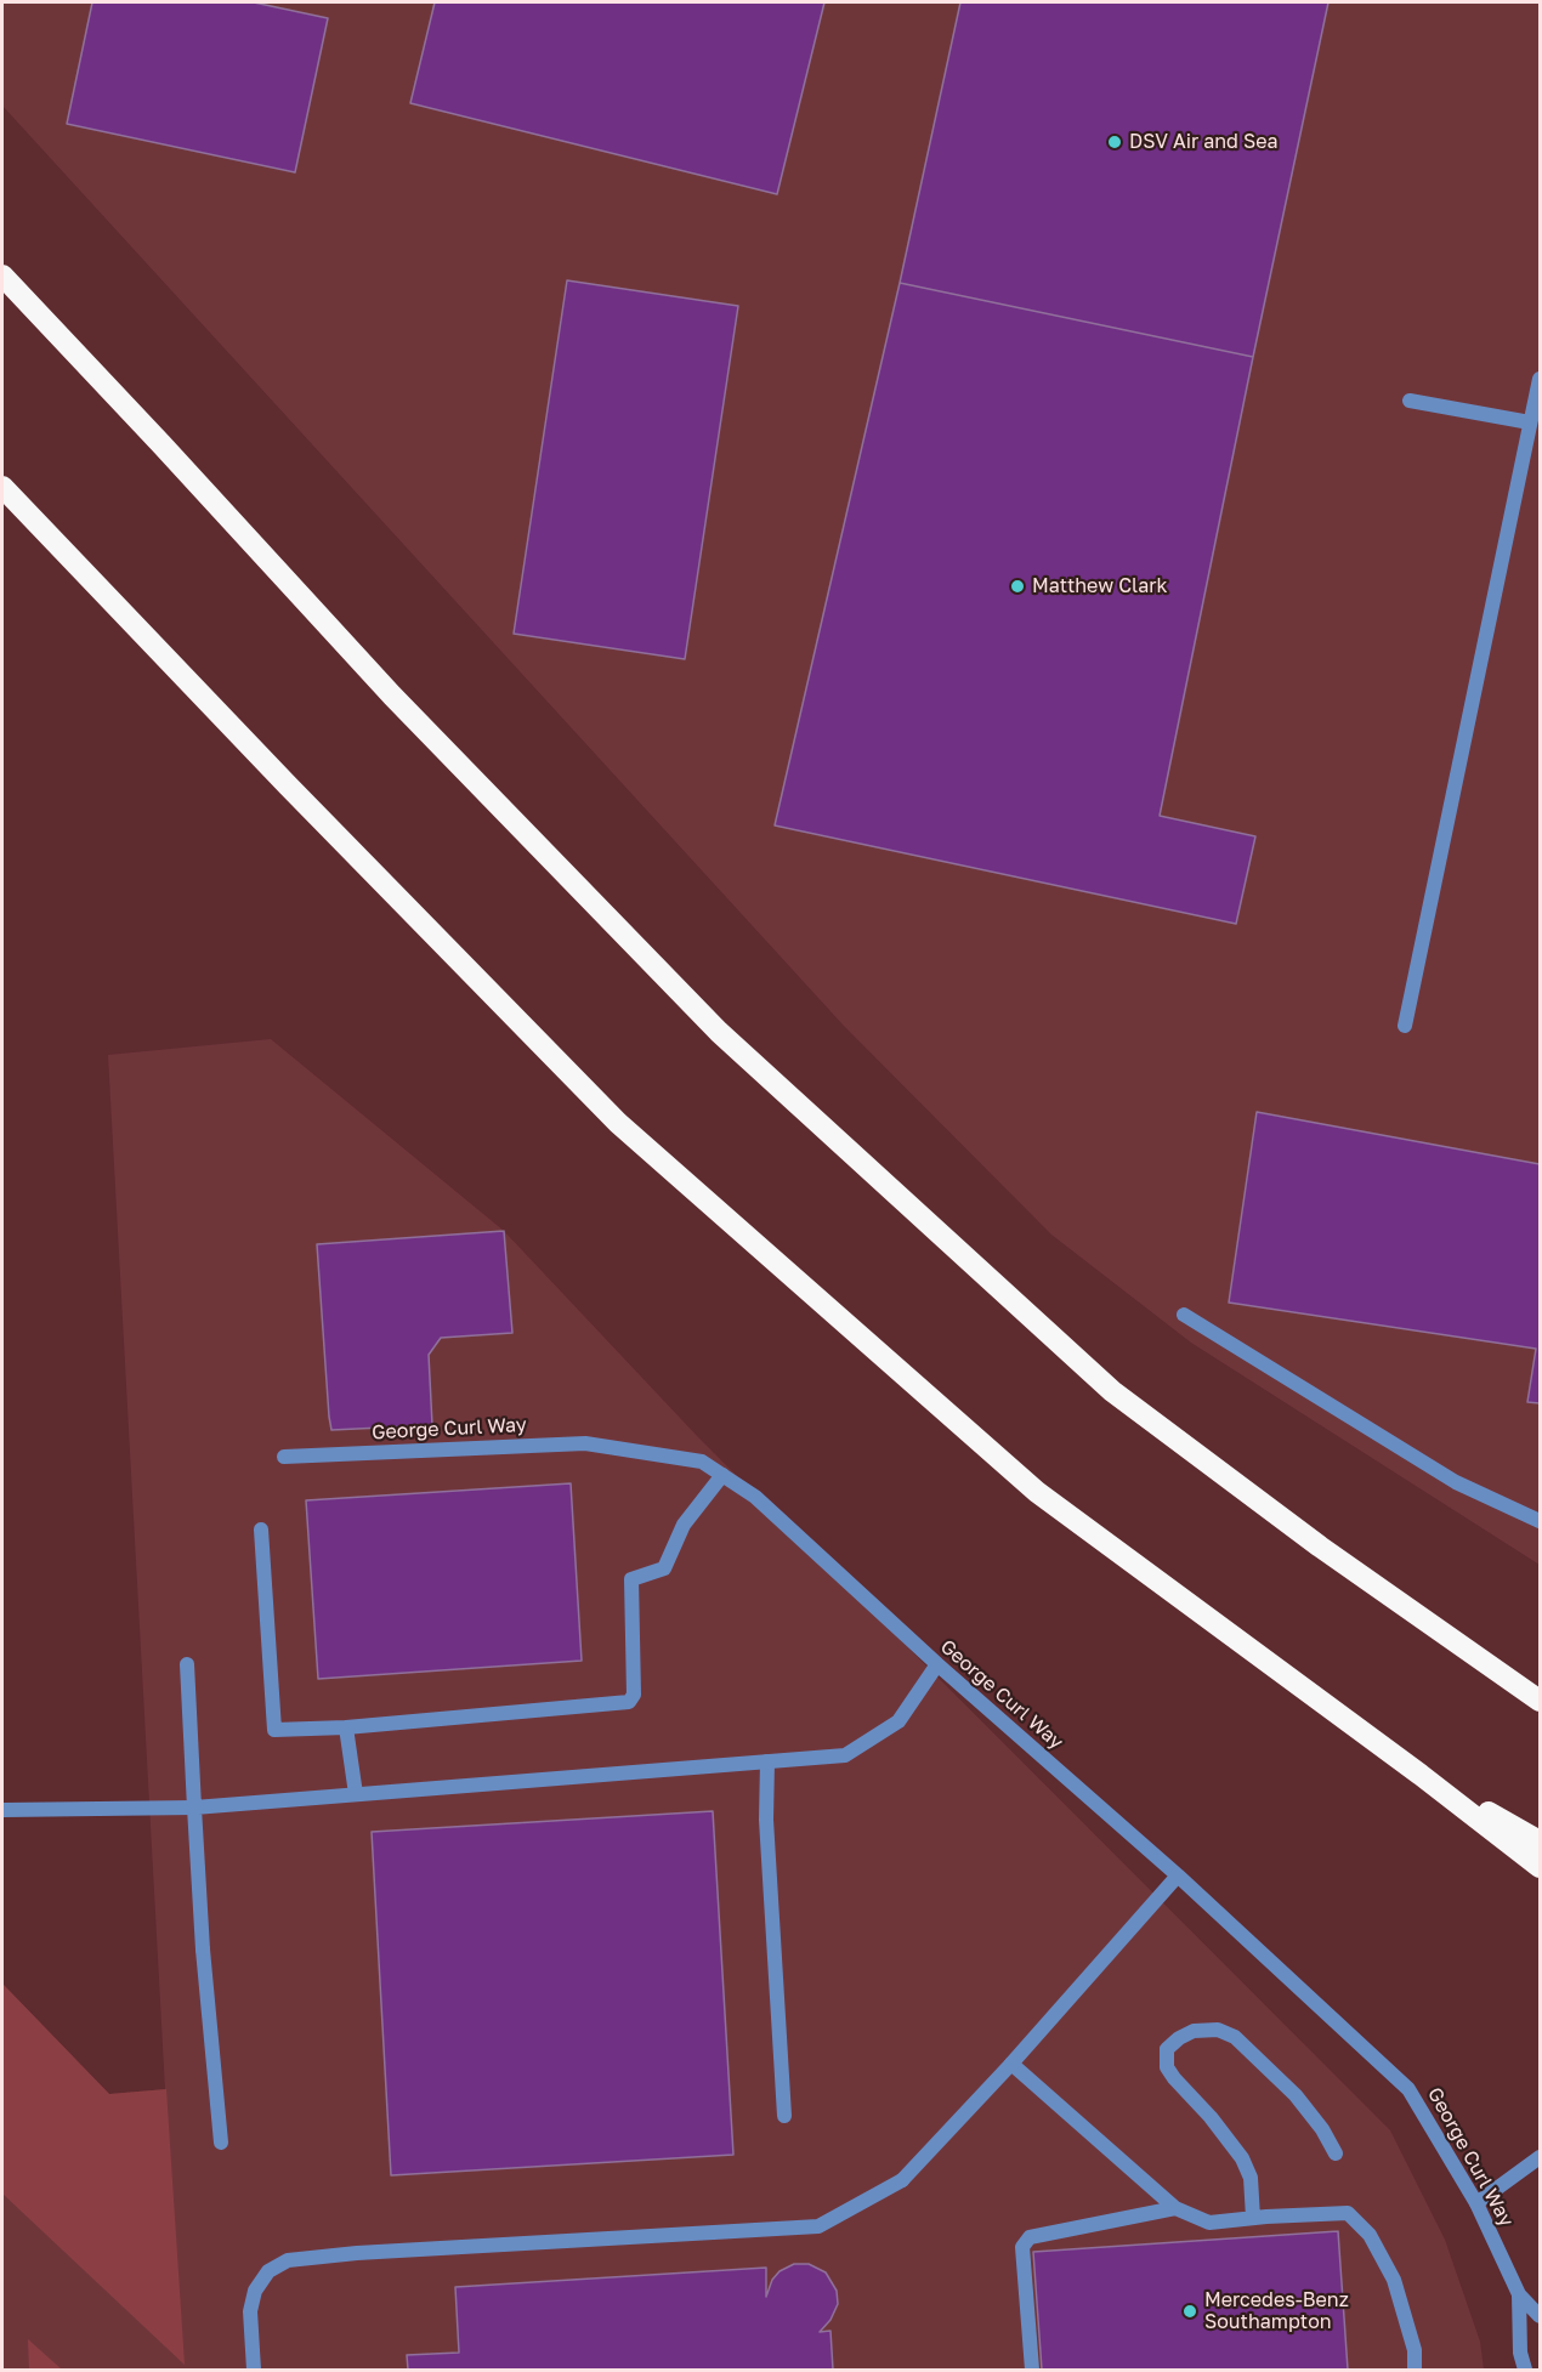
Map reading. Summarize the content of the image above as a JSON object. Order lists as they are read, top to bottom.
{
  "streets": {
    "street": ["George Curl Way"]
  },
  "places": ["DSV Air and Sea", "Matthew Clark", "Mercedes-Benz Southampton"]
}
